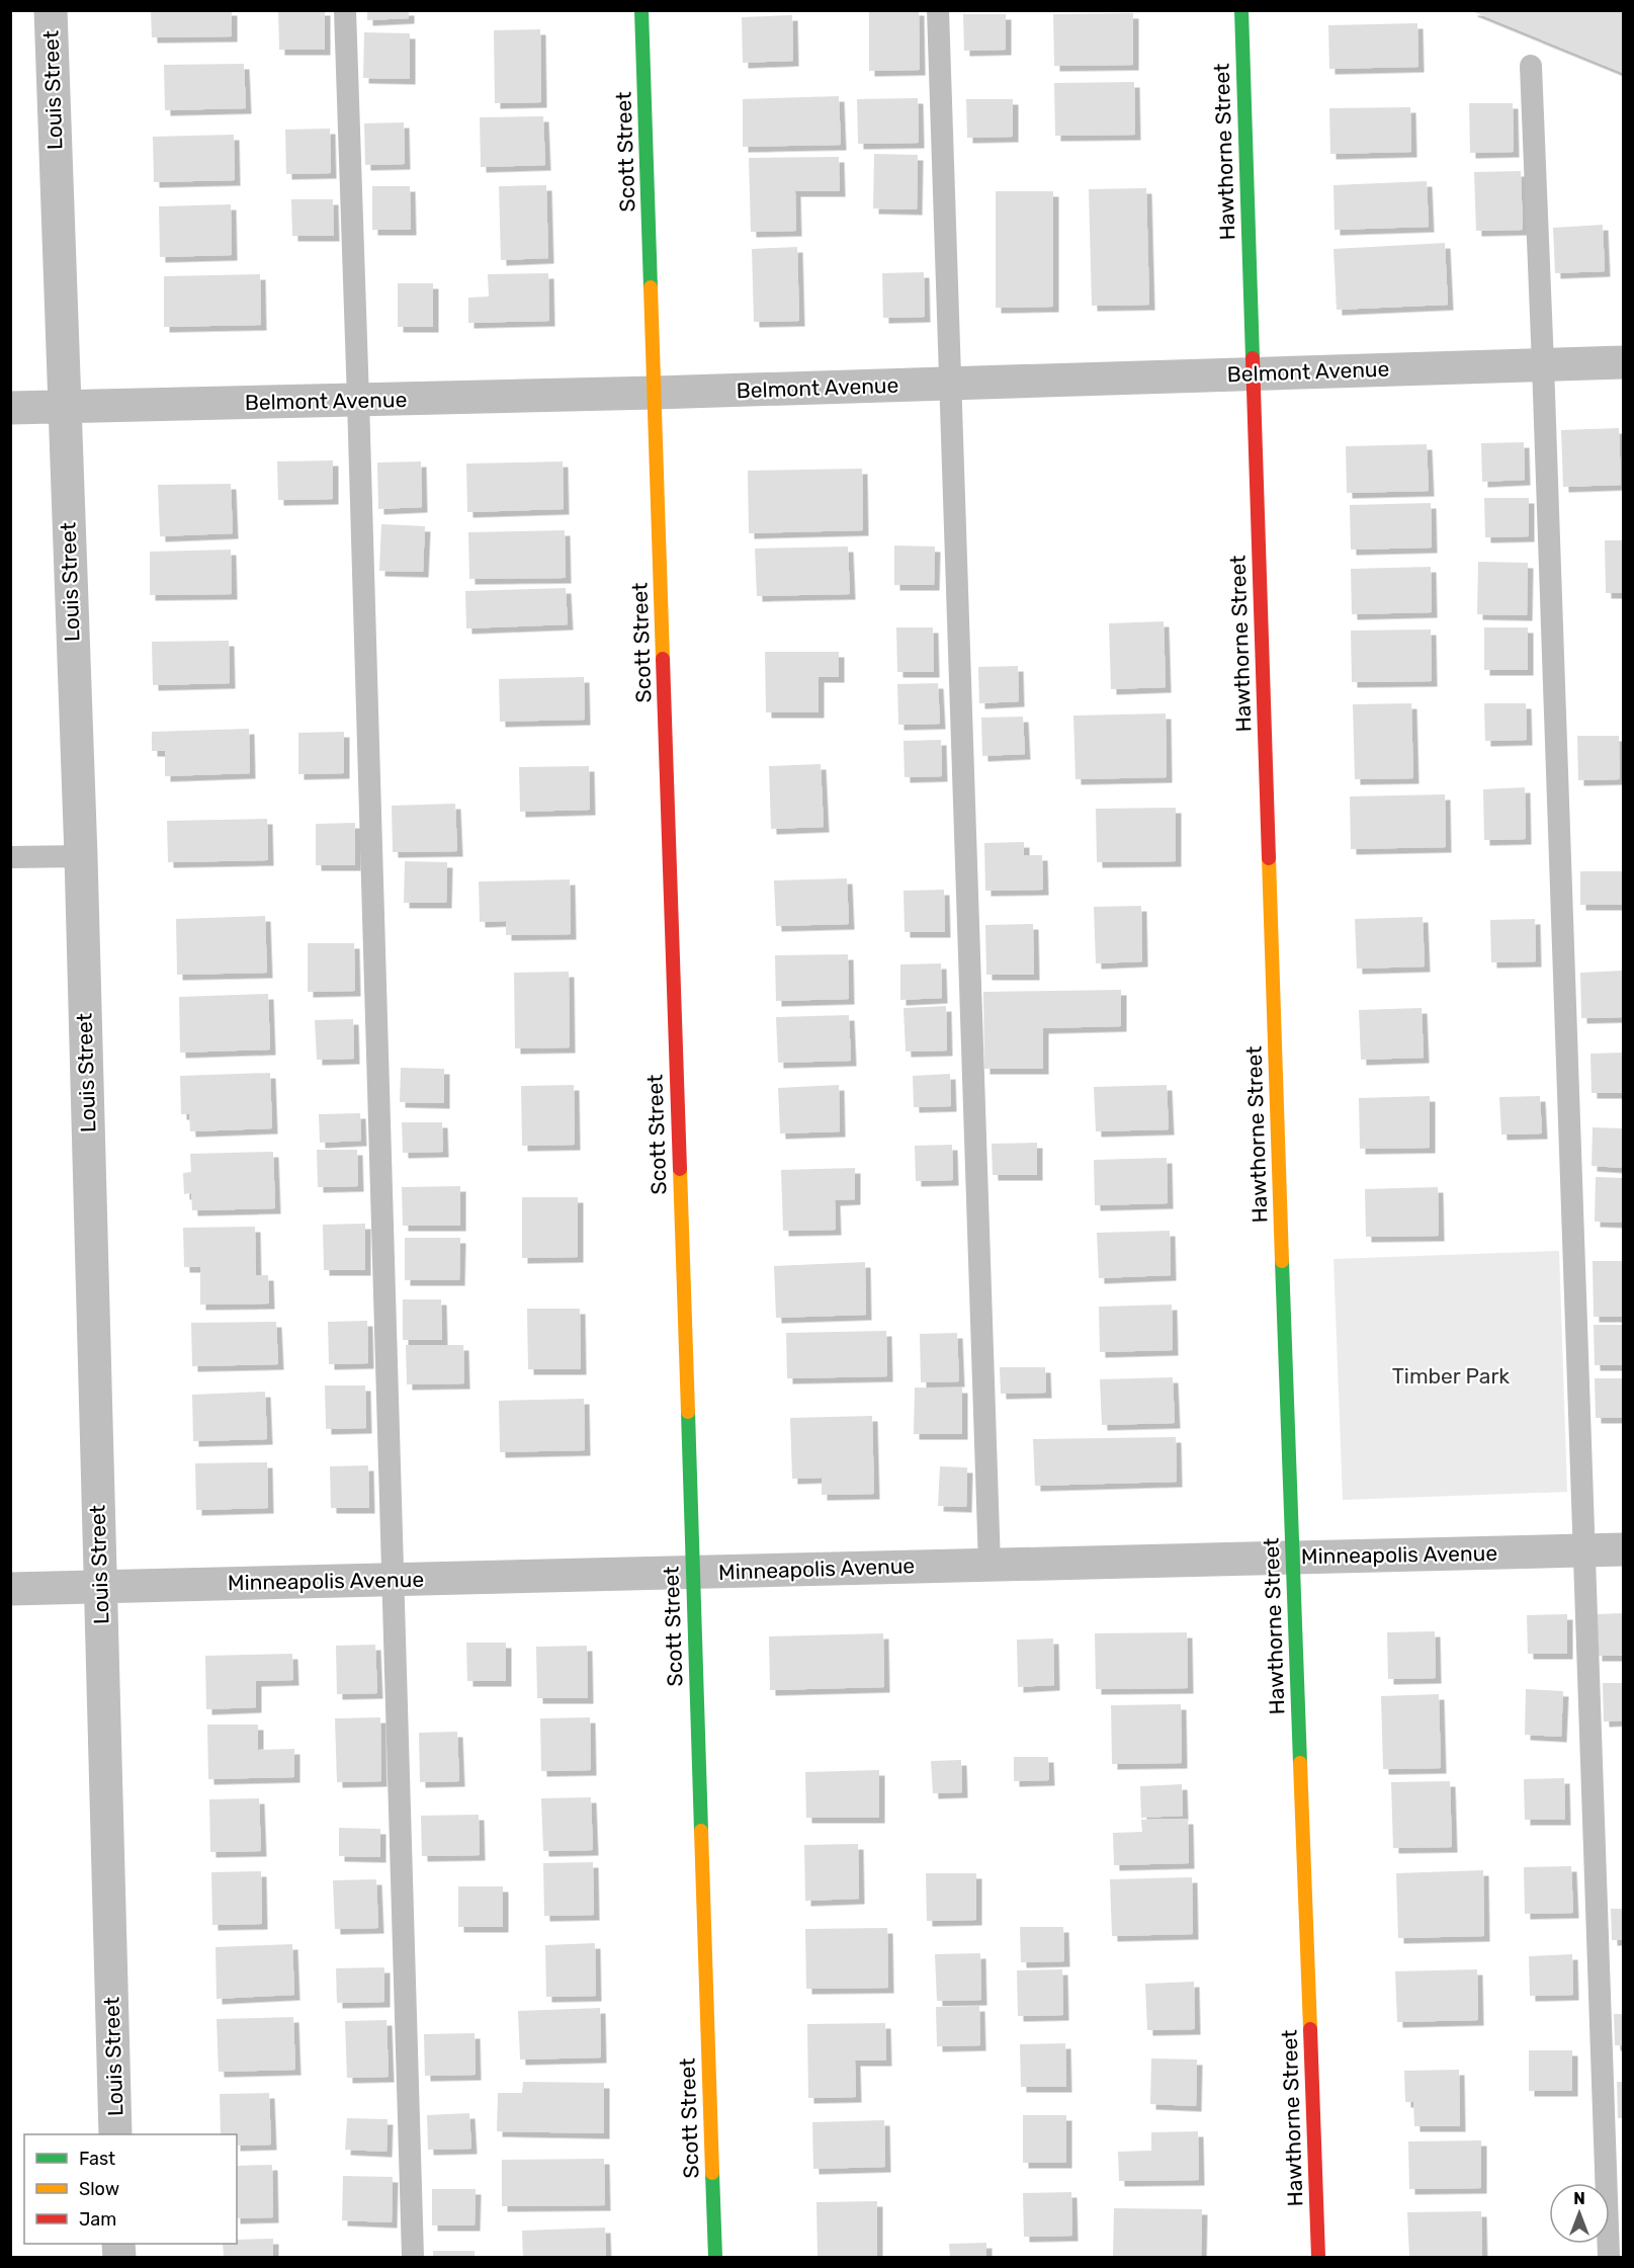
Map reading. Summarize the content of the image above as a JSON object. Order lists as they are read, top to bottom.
{
  "streets": {
    "street": [
      "Louis Street",
      "Scott Street",
      "Hawthorne Street",
      "Belmont Avenue",
      "Minneapolis Avenue"
    ]
  },
  "crossings": [
    ["Louis Street", "Belmont Avenue"],
    ["Louis Street", "Minneapolis Avenue"],
    ["Scott Street", "Belmont Avenue"],
    ["Scott Street", "Minneapolis Avenue"],
    ["Hawthorne Street", "Belmont Avenue"],
    ["Hawthorne Street", "Minneapolis Avenue"]
  ],
  "parks": ["Timber Park"],
  "legend": ["Fast", "Slow", "Jam"],
  "north": "top"
}
